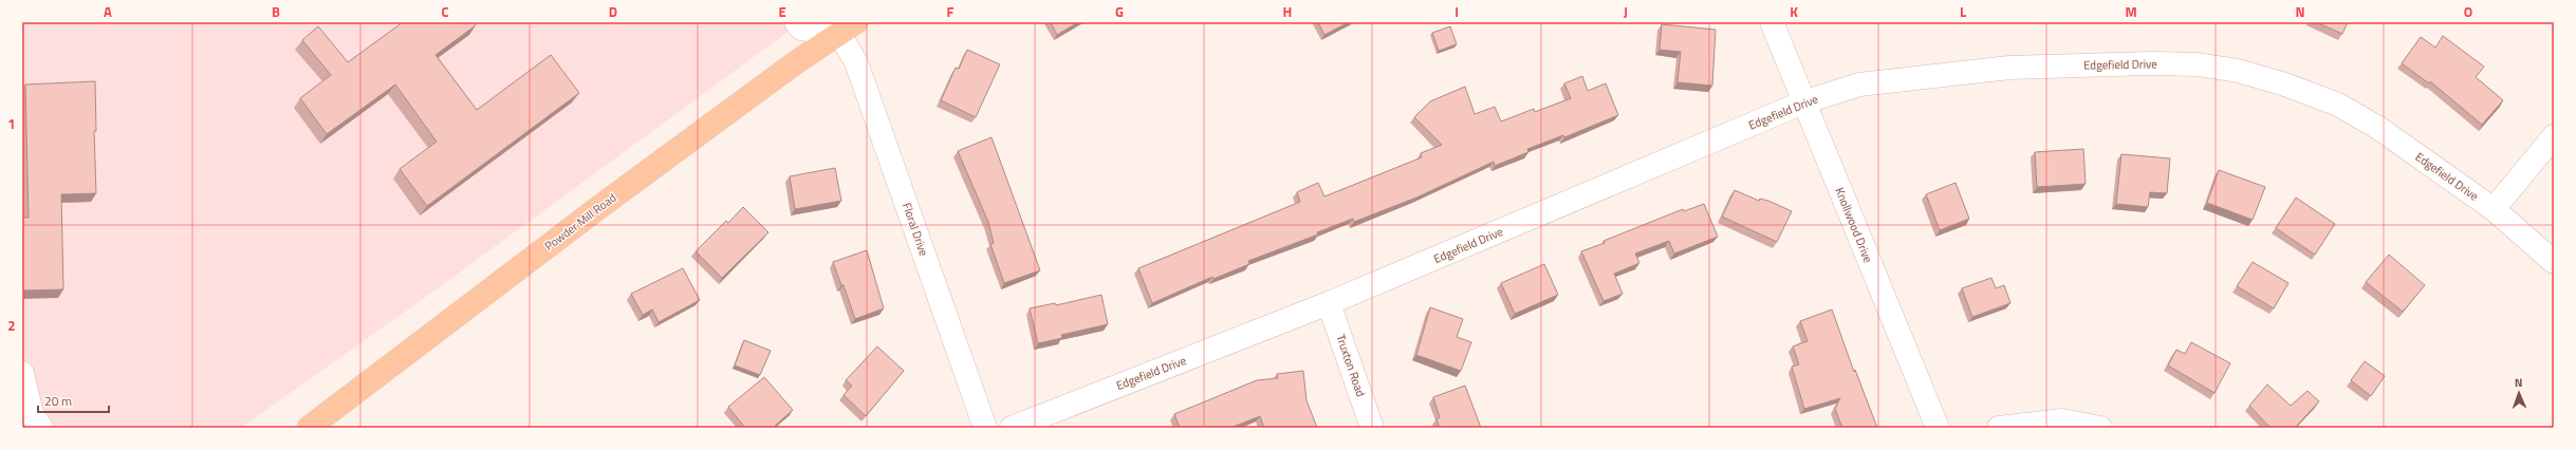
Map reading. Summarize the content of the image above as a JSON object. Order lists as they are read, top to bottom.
{
  "streets": {
    "main road": ["Powder Mill Road"],
    "street": [
      "Edgefield Drive",
      "Knollwood Drive",
      "Floral Drive",
      "Truxton Road"
    ]
  },
  "crossings": [
    ["Edgefield Drive", "Knollwood Drive"],
    ["Edgefield Drive", "Truxton Road"],
    ["Powder Mill Road", "Floral Drive"]
  ],
  "scale_bar": "20 m",
  "north": "top",
  "grid": {
    "columns": [
      "A",
      "B",
      "C",
      "D",
      "E",
      "F",
      "G",
      "H",
      "I",
      "J",
      "K",
      "L",
      "M",
      "N",
      "O"
    ],
    "rows": ["1", "2"]
  }
}
